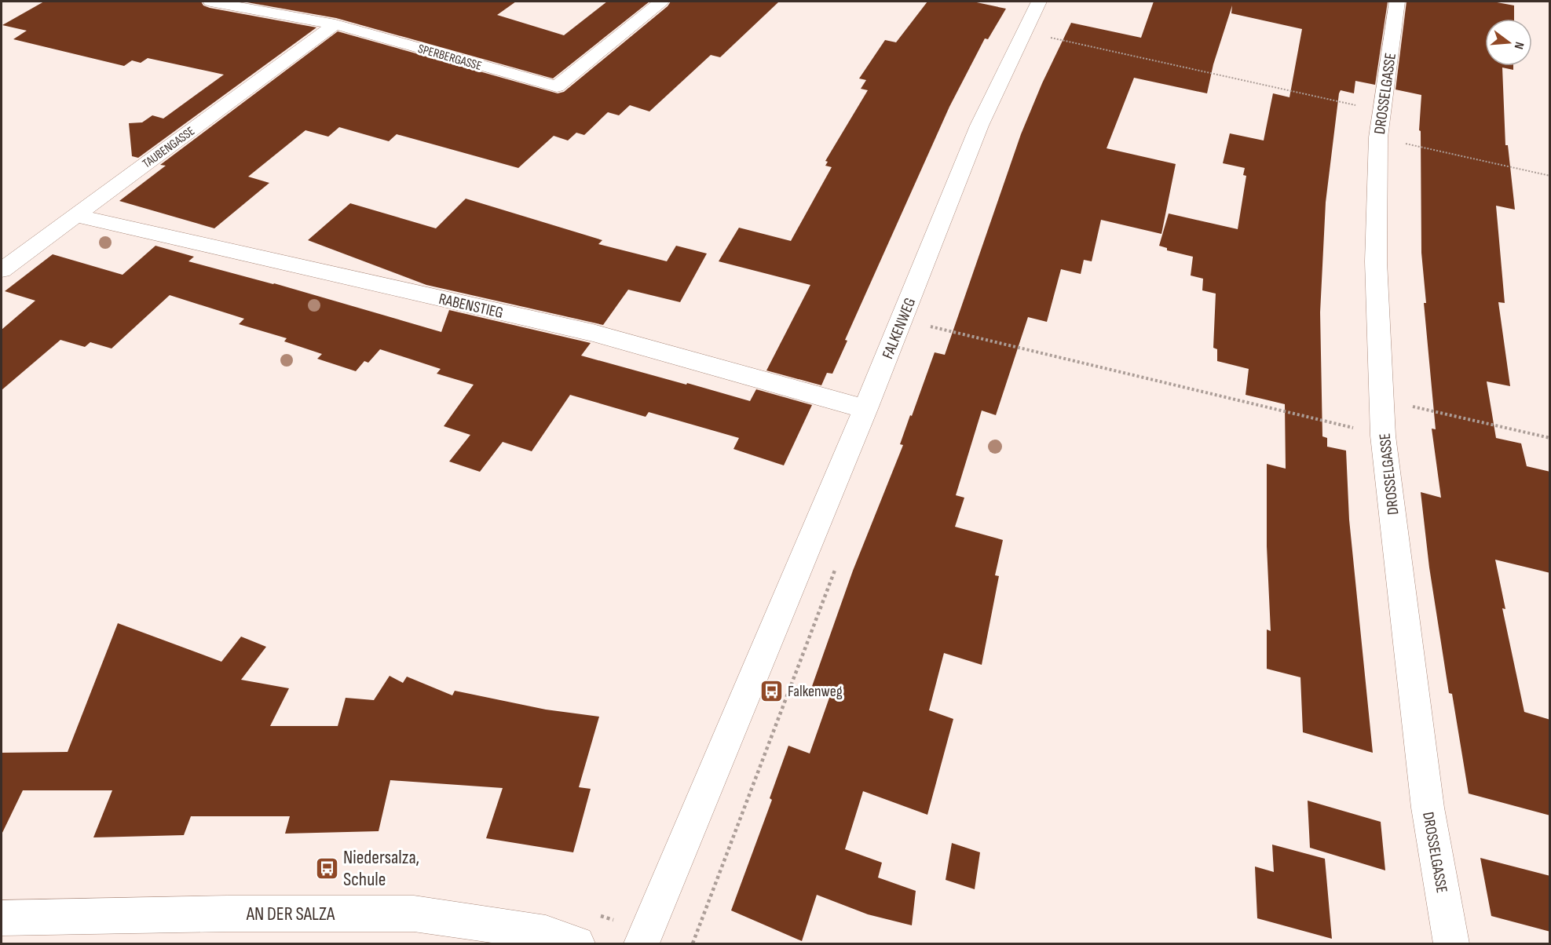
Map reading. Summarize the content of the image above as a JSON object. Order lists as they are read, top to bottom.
{
  "streets": {
    "street": [
      "SPERBERGASSE",
      "DROSSELGASSE",
      "TAUBENGASSE",
      "RABENSTIEG",
      "FALKENWEG",
      "AN DER SALZA"
    ]
  },
  "crossings": [
    ["SPERBERGASSE", "TAUBENGASSE"],
    ["TAUBENGASSE", "RABENSTIEG"],
    ["RABENSTIEG", "FALKENWEG"]
  ],
  "places": {
    "bus stop": ["Falkenweg", "Niedersalza, Schule"]
  },
  "north": "right"
}
